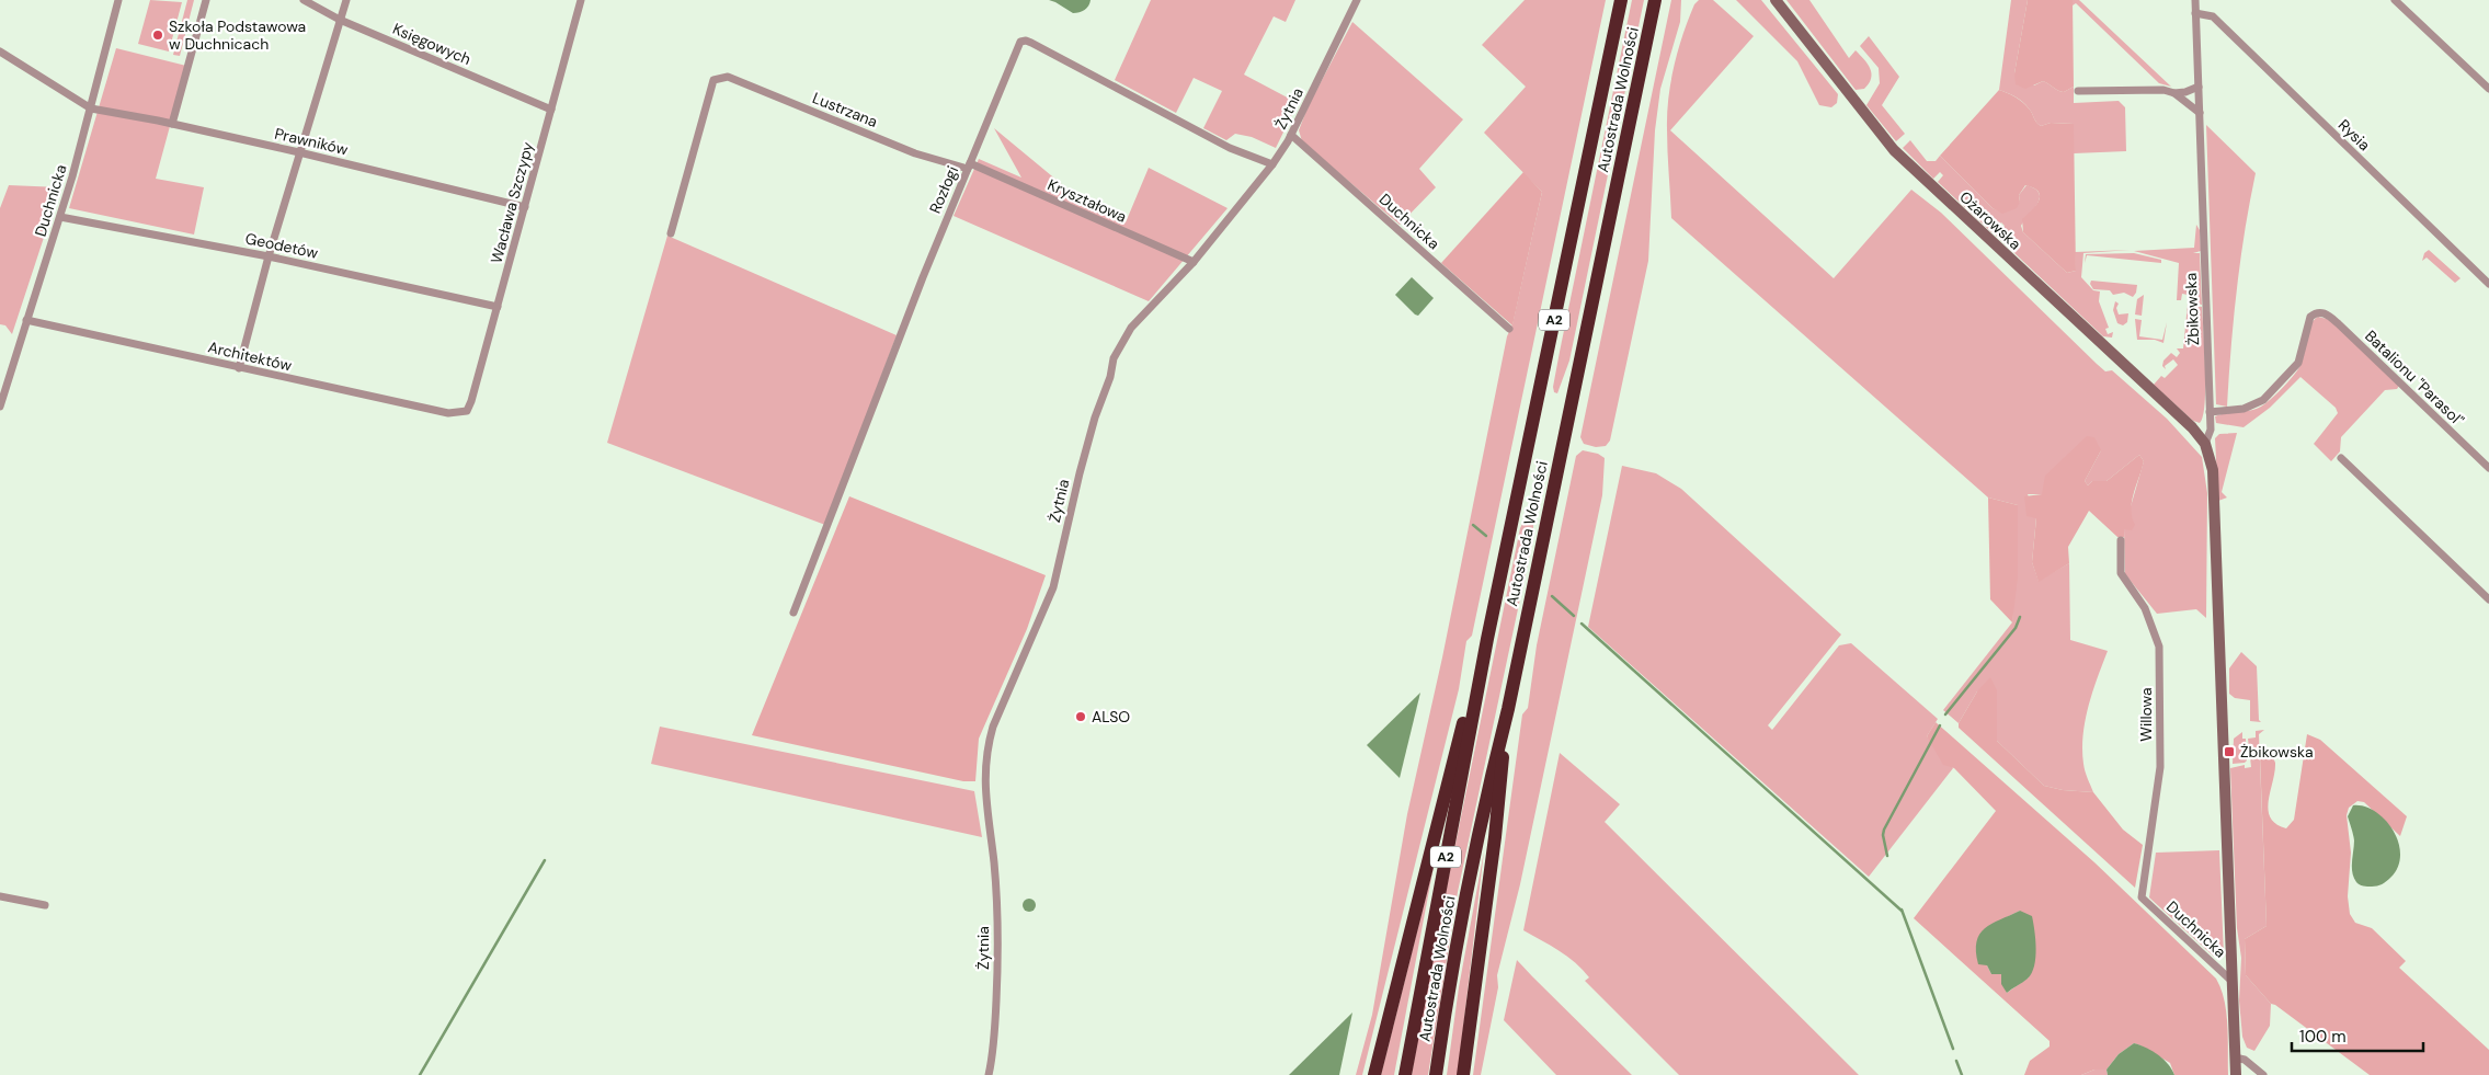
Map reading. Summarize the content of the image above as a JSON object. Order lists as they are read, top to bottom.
{
  "streets": {
    "highway": ["Autostrada Wolności", "A2"],
    "main road": ["Ożarowska", "Żbikowska"],
    "street": [
      "Księgowych",
      "Żytnia",
      "Lustrzana",
      "Rysia",
      "Prawników",
      "Rozłogi",
      "Duchnicka",
      "Kryształowa",
      "Wacława Szczypy",
      "Geodetów",
      "Architektów",
      "Batalionu \"Parasol\"",
      "Willowa"
    ]
  },
  "crossings": [
    ["Księgowych", "Wacława Szczypy"],
    ["Żytnia", "Rozłogi"],
    ["Żytnia", "Duchnicka"],
    ["Żytnia", "Kryształowa"],
    ["Lustrzana", "Rozłogi"],
    ["Lustrzana", "Kryształowa"],
    ["Rysia", "Żbikowska"],
    ["Prawników", "Duchnicka"],
    ["Prawników", "Wacława Szczypy"],
    ["Rozłogi", "Kryształowa"],
    ["Duchnicka", "Geodetów"],
    ["Duchnicka", "Żbikowska"],
    ["Duchnicka", "Architektów"],
    ["Duchnicka", "Willowa"],
    ["Wacława Szczypy", "Geodetów"],
    ["Wacława Szczypy", "Architektów"],
    ["Ożarowska", "Żbikowska"],
    ["Żbikowska", "Batalionu \"Parasol\""]
  ],
  "places": {
    "other": ["Szkoła Podstawowa w Duchnicach", "ALSO"],
    "transit": ["Żbikowska"]
  },
  "scale_bar": "100 m"
}
